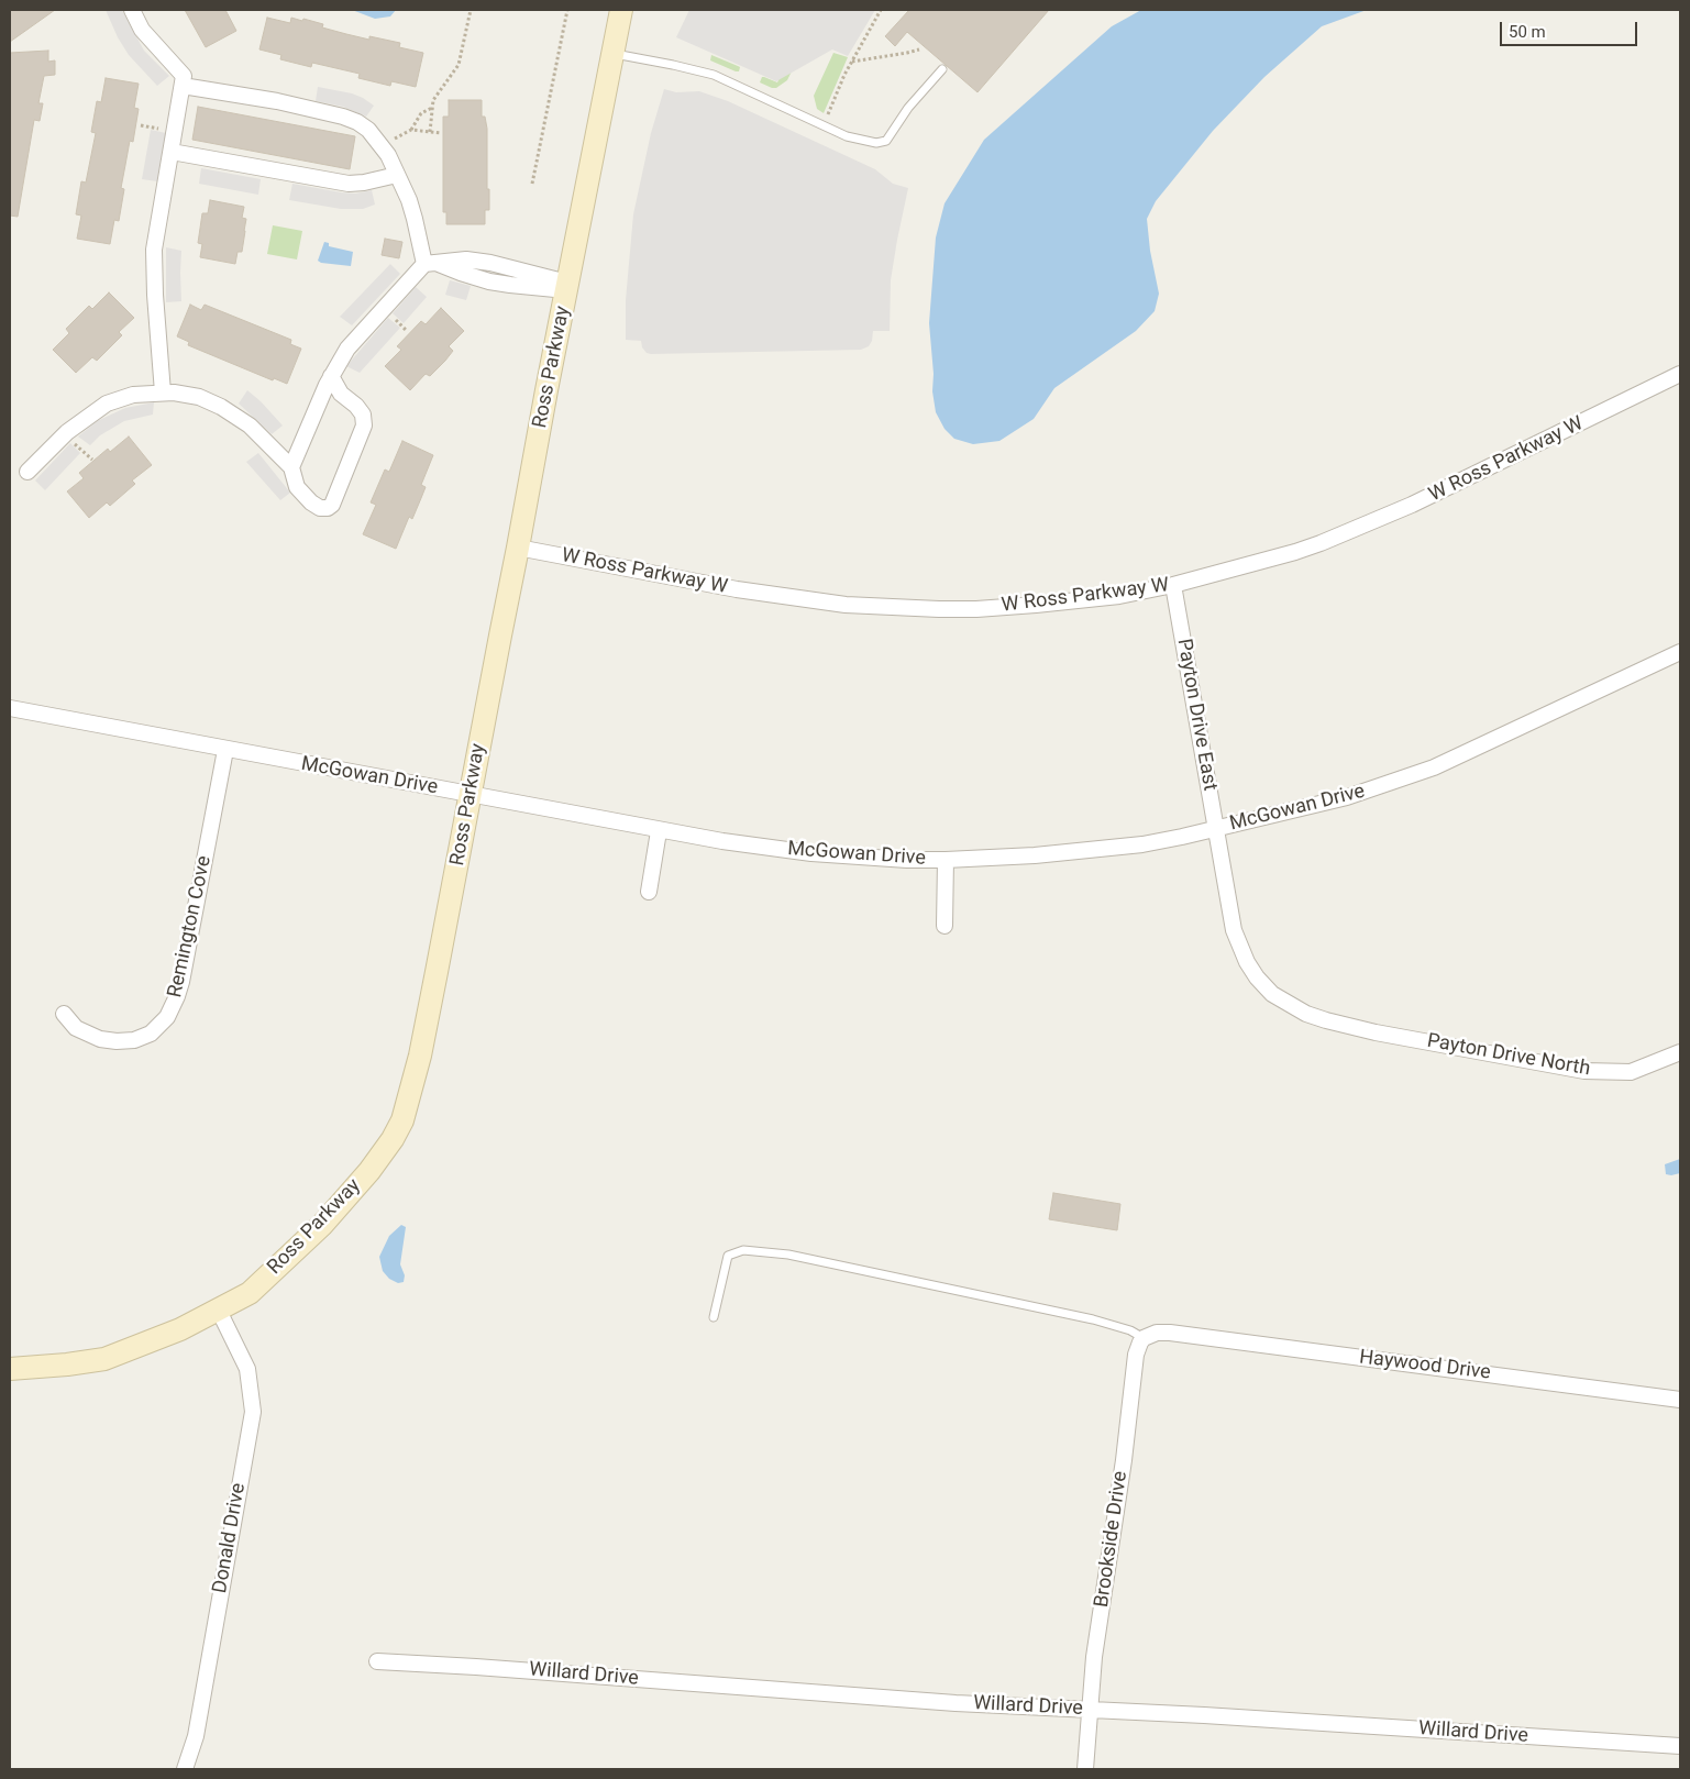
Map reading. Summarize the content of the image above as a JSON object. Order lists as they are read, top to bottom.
{
  "streets": {
    "street": [
      "Ross Parkway",
      "W Ross Parkway W",
      "Payton Drive East",
      "McGowan Drive",
      "Remington Cove",
      "Payton Drive North",
      "Haywood Drive",
      "Donald Drive",
      "Brookside Drive",
      "Willard Drive"
    ]
  },
  "crossings": [
    ["Ross Parkway", "W Ross Parkway W"],
    ["Ross Parkway", "McGowan Drive"],
    ["Ross Parkway", "Donald Drive"],
    ["W Ross Parkway W", "Payton Drive East"],
    ["Payton Drive East", "McGowan Drive"],
    ["Payton Drive East", "Payton Drive North"],
    ["McGowan Drive", "Remington Cove"],
    ["Haywood Drive", "Brookside Drive"],
    ["Brookside Drive", "Willard Drive"]
  ],
  "scale_bar": "50 m"
}
